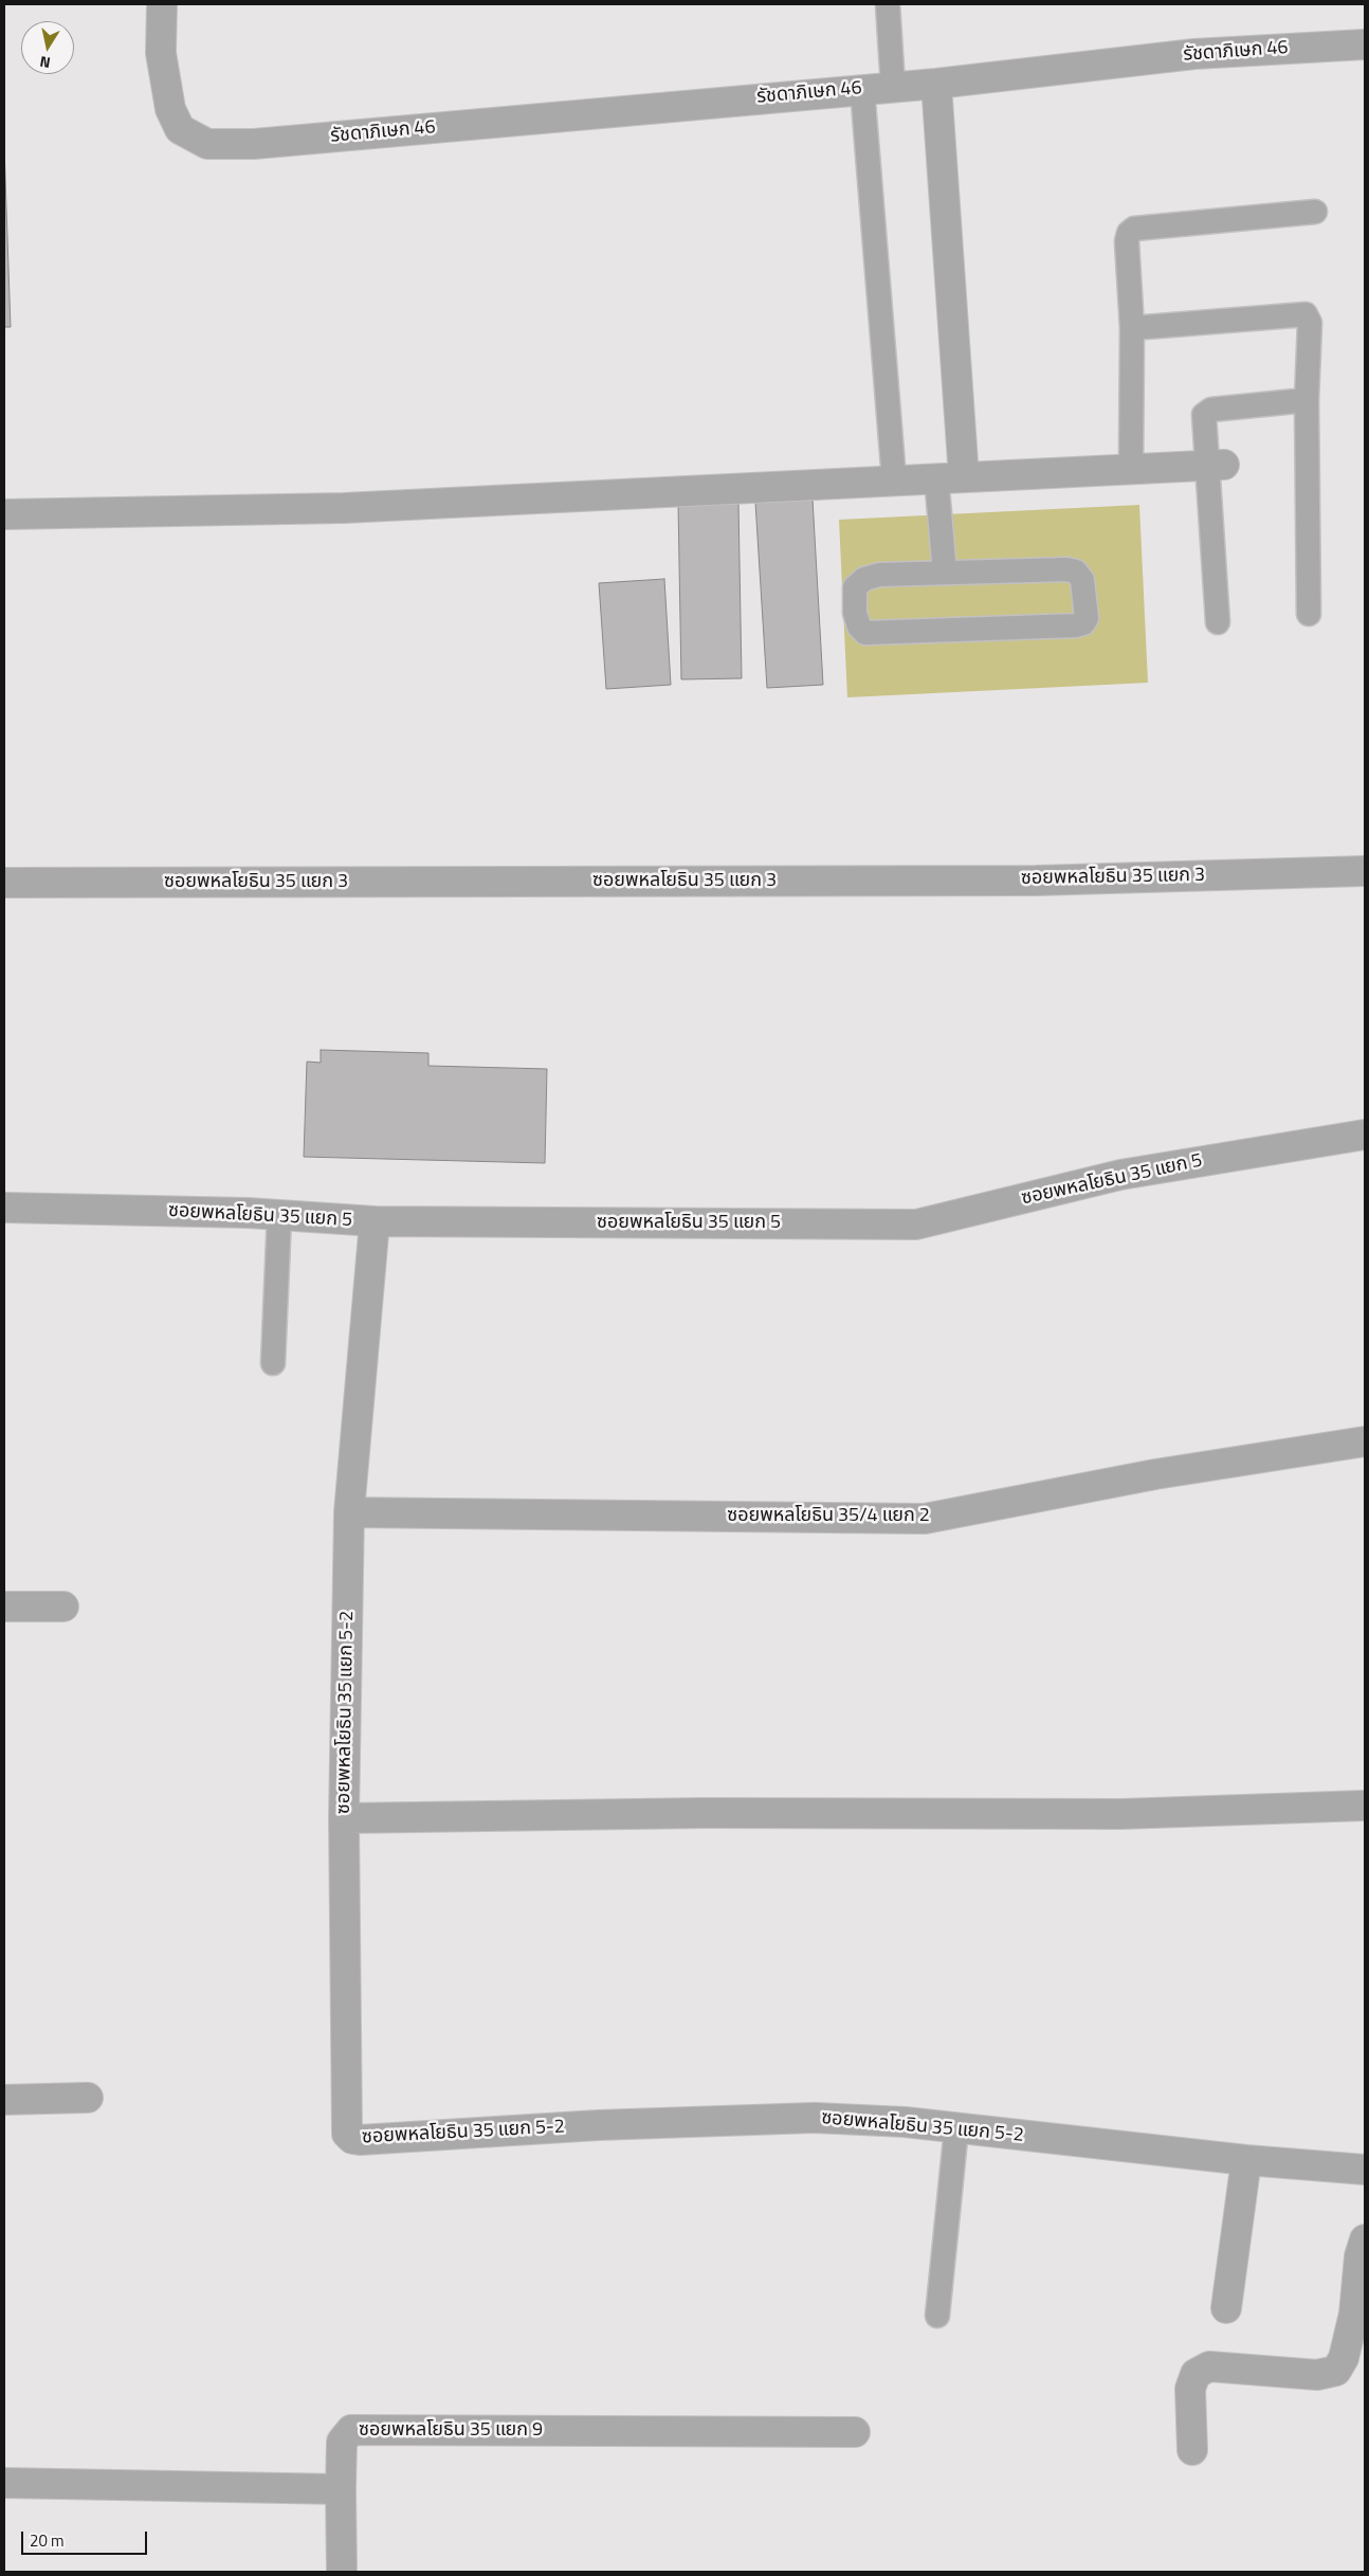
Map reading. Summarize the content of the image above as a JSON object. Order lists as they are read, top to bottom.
{
  "streets": {
    "street": [
      "รัชดาภิเษก 46",
      "ซอยพหลโยธิน 35 แยก 3",
      "ซอยพหลโยธิน 35 แยก 5",
      "ซอยพหลโยธิน 35/4 แยก 2",
      "ซอยพหลโยธิน 35 แยก 5-2",
      "ซอยพหลโยธิน 35 แยก 9"
    ]
  },
  "crossings": [
    ["ซอยพหลโยธิน 35 แยก 5", "ซอยพหลโยธิน 35 แยก 5-2"],
    ["ซอยพหลโยธิน 35/4 แยก 2", "ซอยพหลโยธิน 35 แยก 5-2"]
  ],
  "scale_bar": "20 m",
  "north": "bottom"
}
